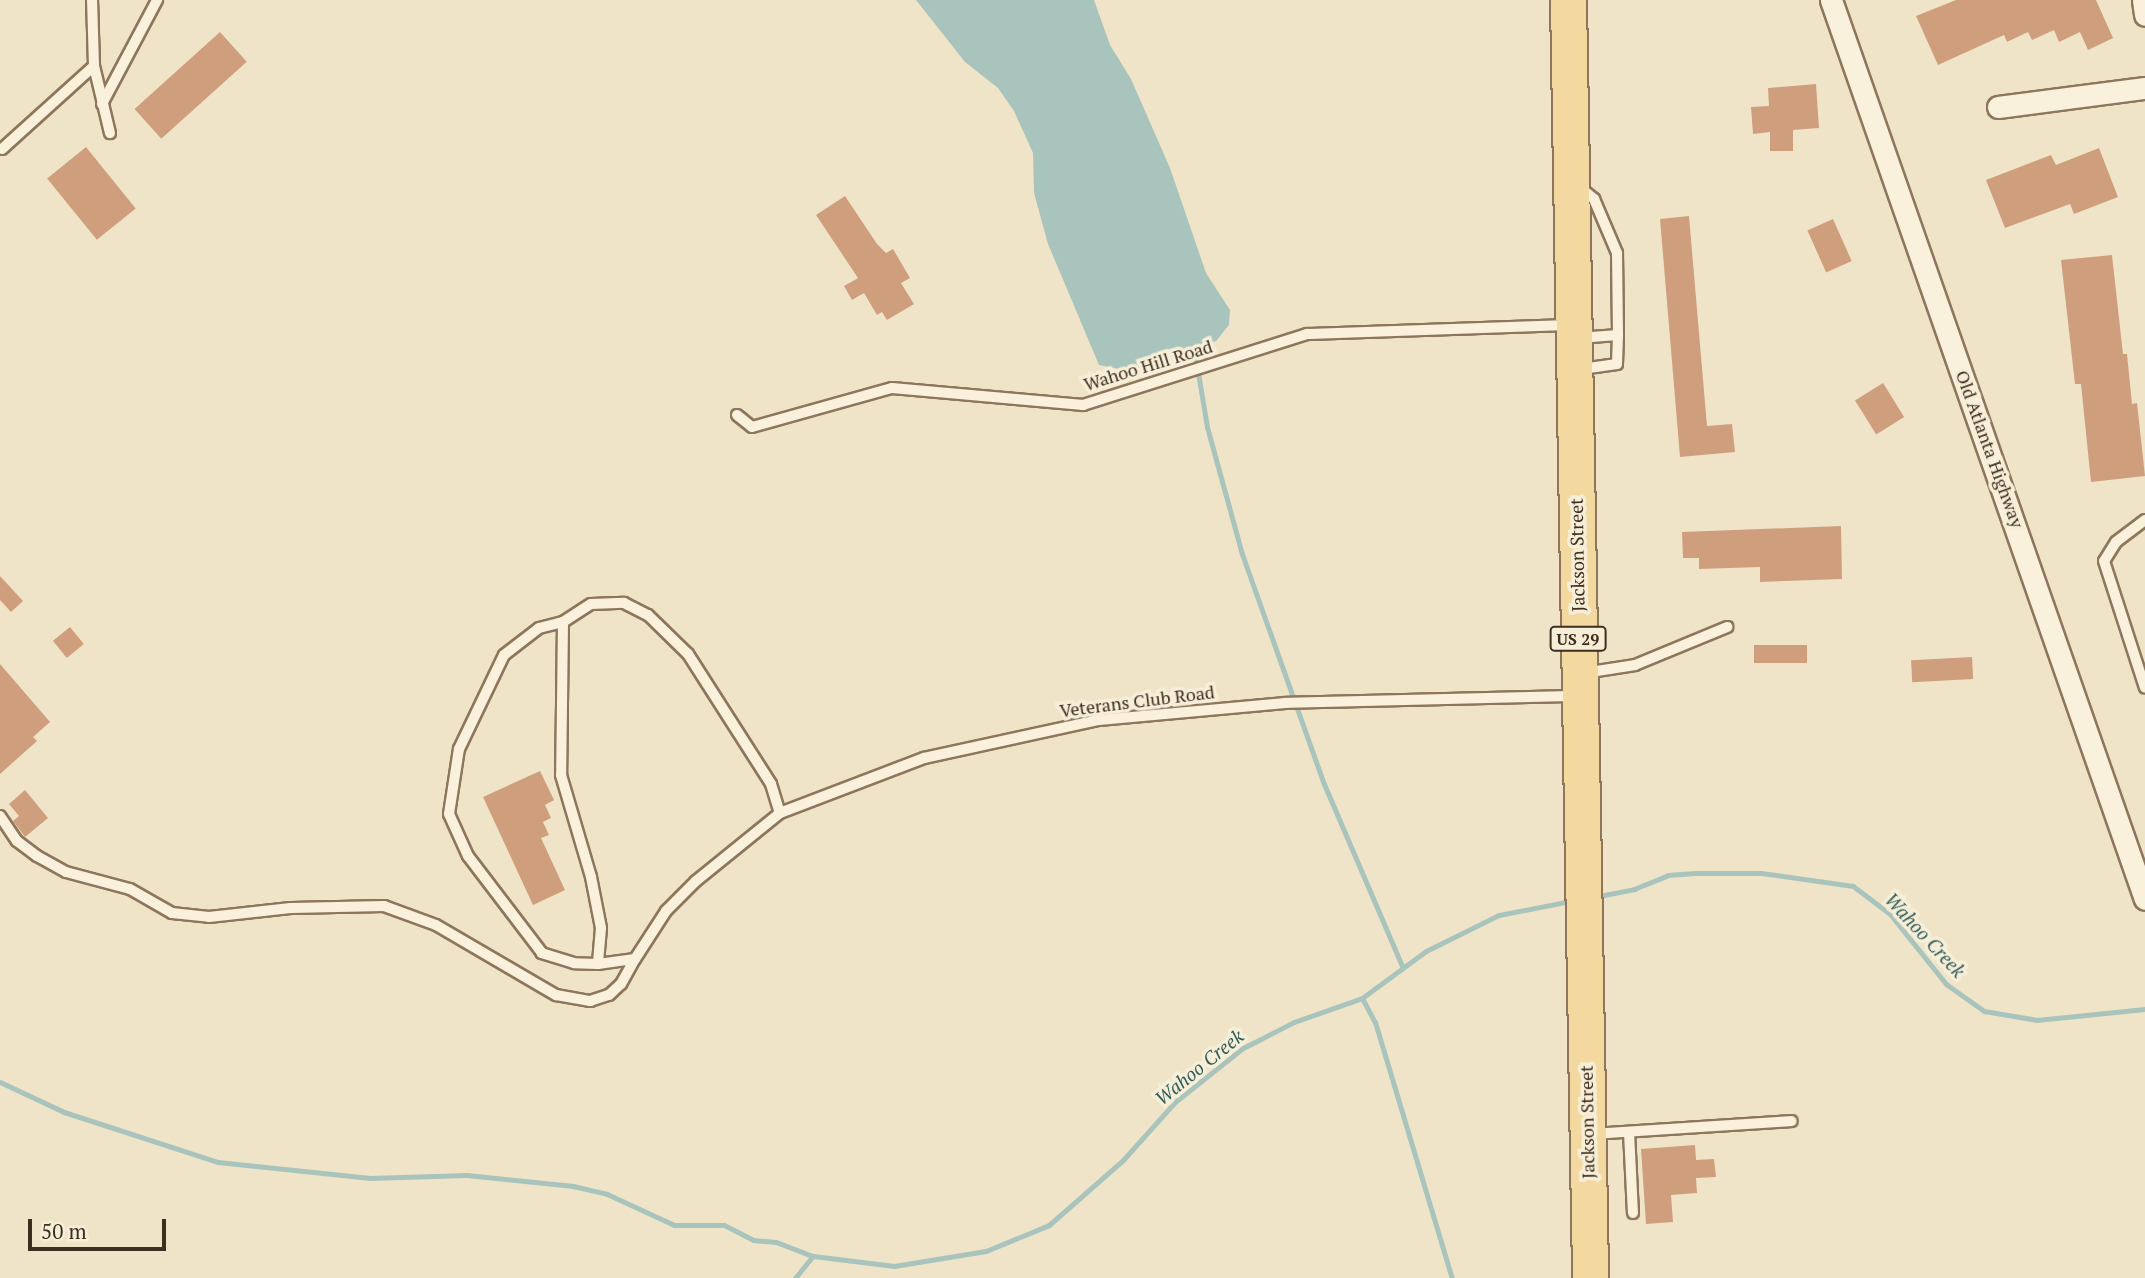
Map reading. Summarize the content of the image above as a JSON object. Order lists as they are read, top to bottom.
{
  "streets": {
    "main road": ["Jackson Street", "US 29"],
    "street": ["Old Atlanta Highway"],
    "lane": ["Wahoo Hill Road", "Veterans Club Road"]
  },
  "crossings": [
    ["Wahoo Hill Road", "Jackson Street"],
    ["Jackson Street", "Veterans Club Road"]
  ],
  "water": ["Wahoo Creek"],
  "scale_bar": "50 m"
}
